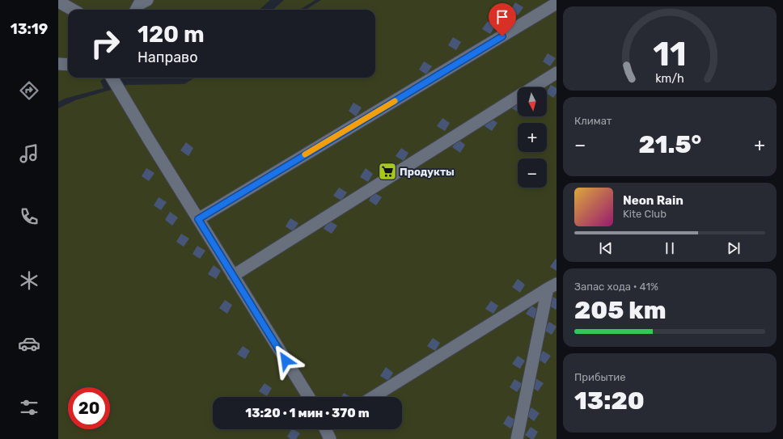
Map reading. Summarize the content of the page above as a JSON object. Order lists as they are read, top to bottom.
{
  "places": {
    "supermarket": ["Продукты"]
  },
  "north": "bottom",
  "page": {
    "tabs": "13:19",
    "turn": ["120 m", "Направо"],
    "map_buttons": ["+", "−"],
    "tile": [
      "Климат",
      ["Запас хода · 41%", "205 km"],
      ["Прибытие", "13:20"]
    ],
    "heat": ["−", "21.5°", "+"],
    "song": ["Neon Rain", "Kite Club"],
    "limit": "20",
    "trip": "13:20 · 1 мин · 370 m",
    "gauge": ["11", "km/h"]
  }
}
